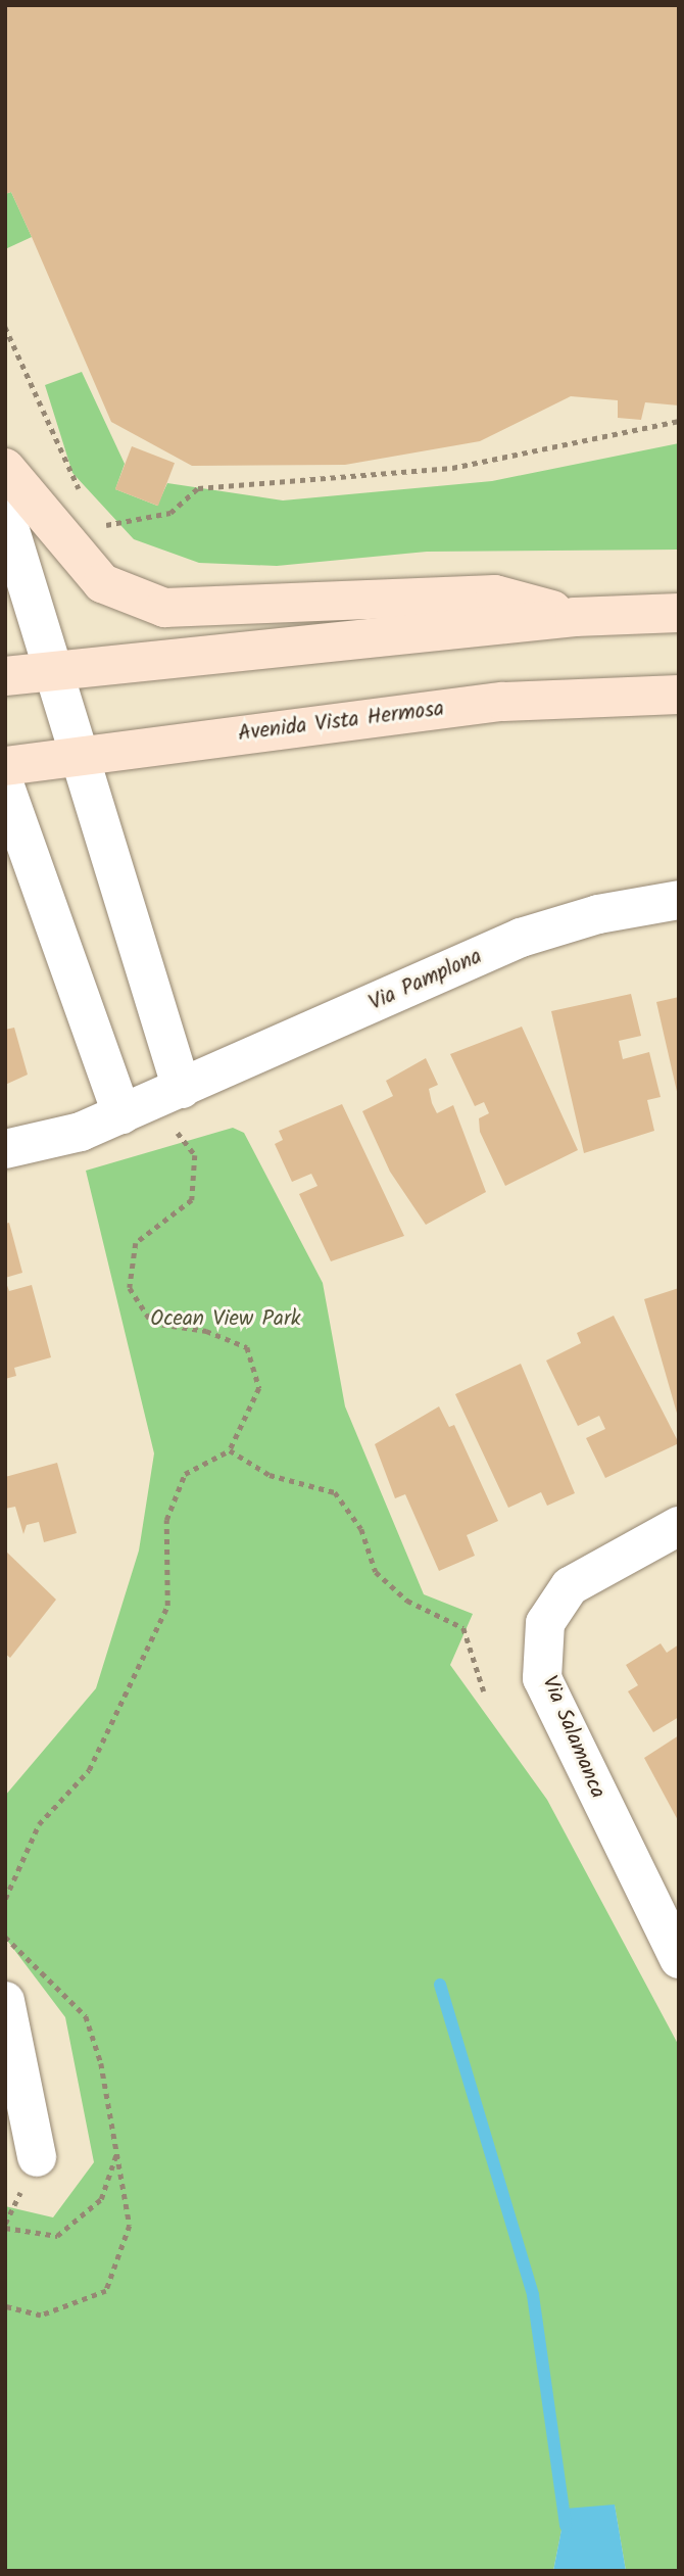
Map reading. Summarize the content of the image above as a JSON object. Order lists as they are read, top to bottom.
{
  "streets": {
    "main road": ["Avenida Vista Hermosa"],
    "street": ["Via Pamplona", "Via Salamanca"]
  },
  "parks": ["Ocean View Park"]
}
